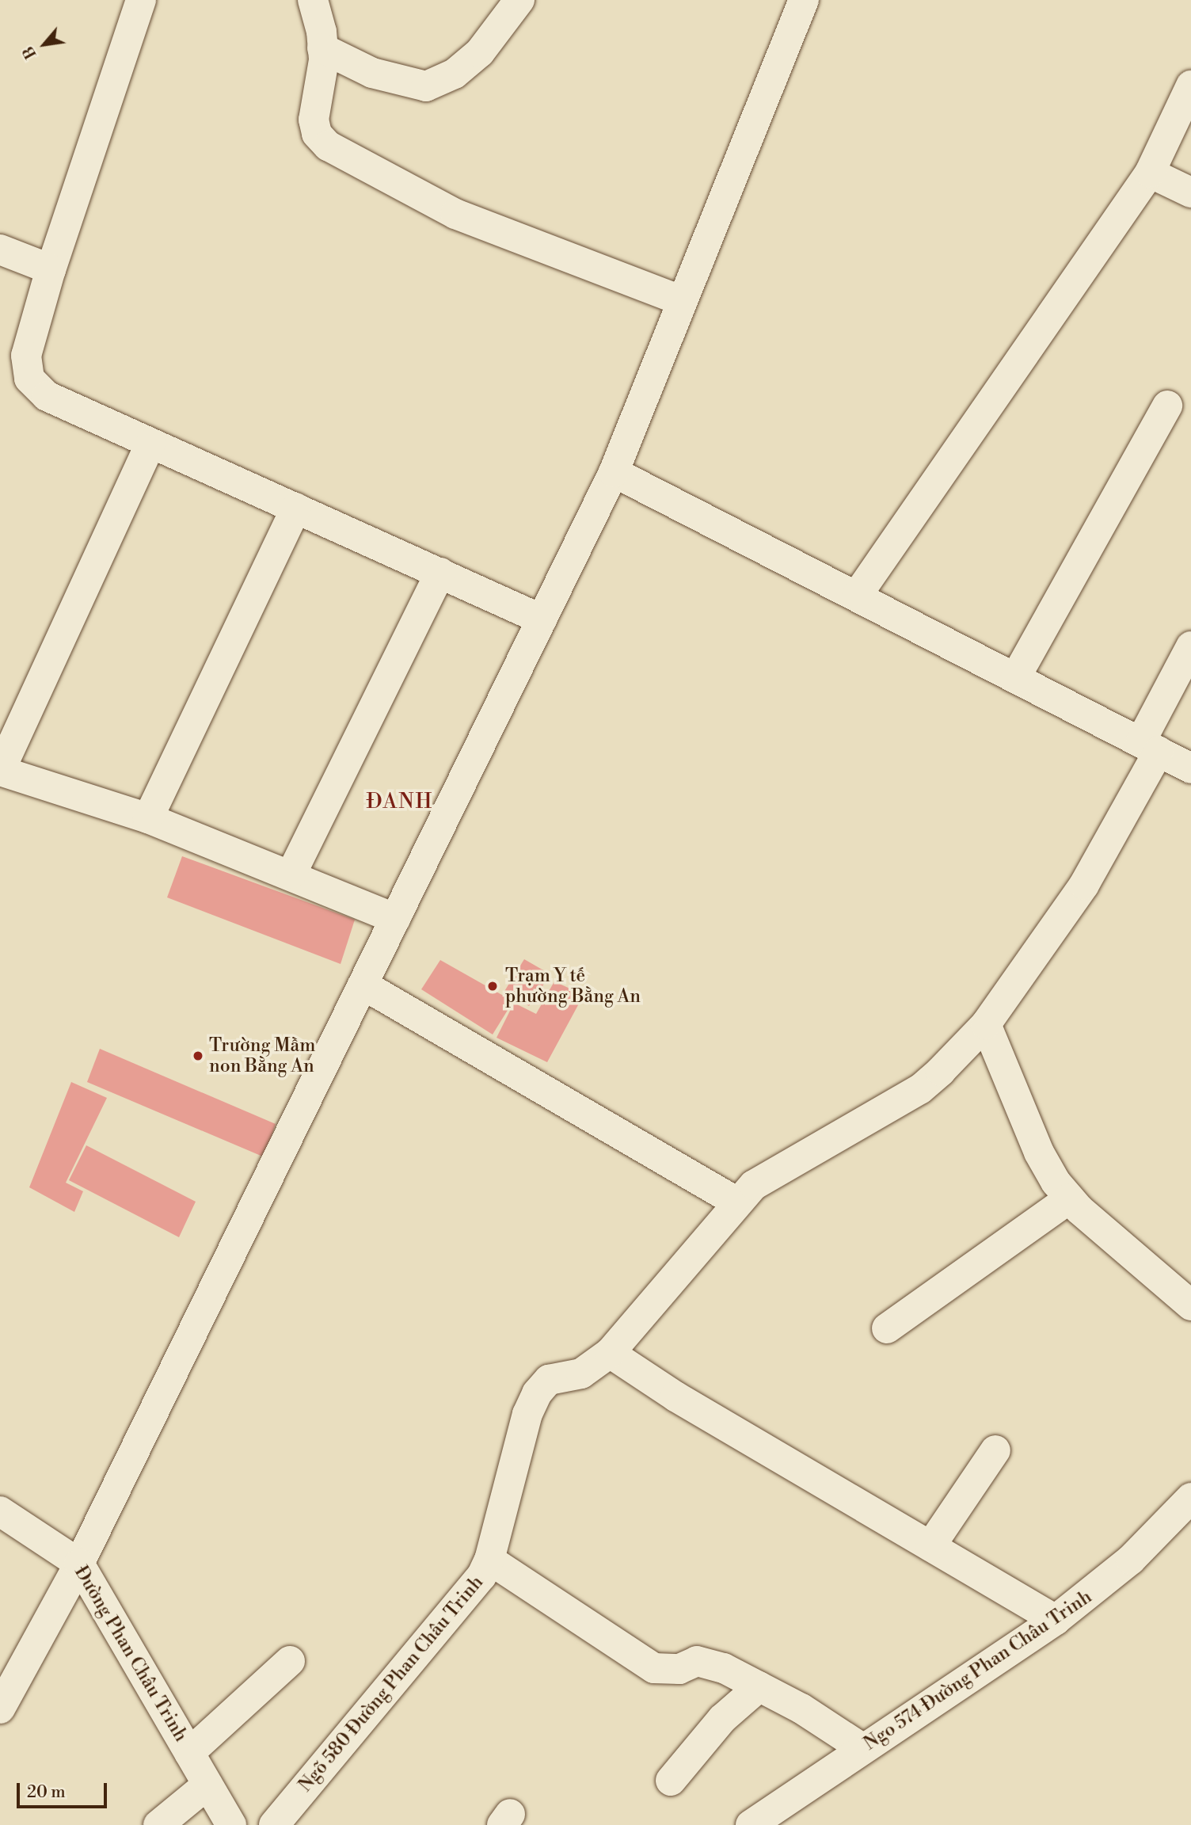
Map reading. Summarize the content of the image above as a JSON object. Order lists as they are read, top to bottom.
{
  "streets": {
    "street": ["Đường Phan Châu Trinh", "Ngo 574 Đường Phan Châu Trinh", "Ngõ 580 Đường Phan Châu Trinh"]
  },
  "districts": ["ĐANH"],
  "places": ["Trạm Y tế phường Bằng An", "Trường Mầm non Bằng An"],
  "scale_bar": "20 m",
  "north": "bottom left"
}
